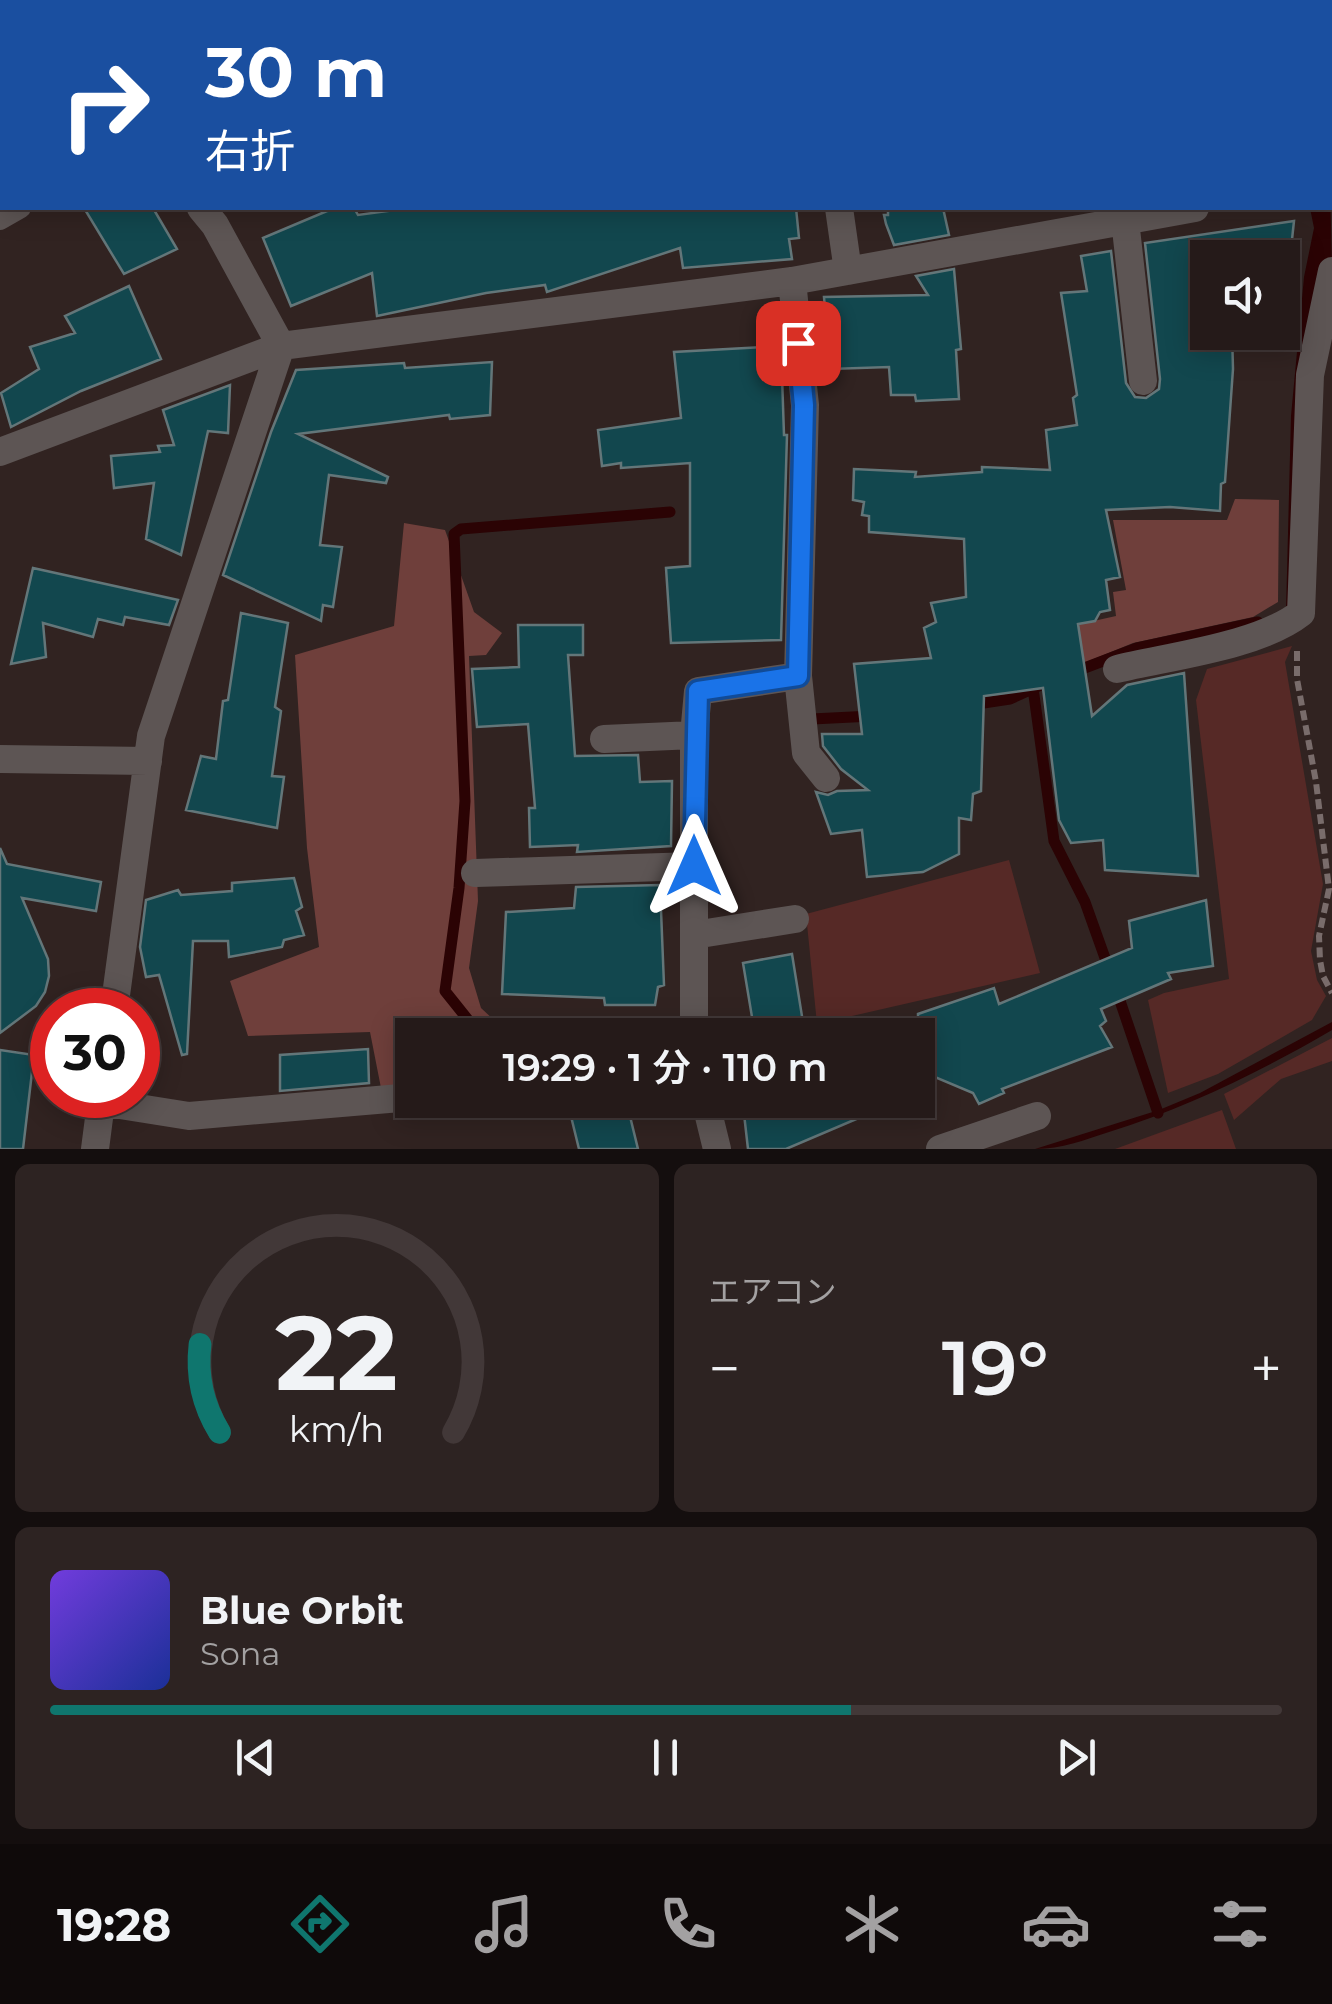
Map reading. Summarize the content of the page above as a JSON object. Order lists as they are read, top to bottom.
{
  "page": {
    "turn": ["30 m", "右折"],
    "limit": "30",
    "trip": "19:29 · 1 分 · 110 m",
    "tile": "エアコン",
    "heat": ["−", "19°", "+"],
    "song": ["Blue Orbit", "Sona"],
    "tabs": "19:28",
    "gauge": ["22", "km/h"]
  }
}
